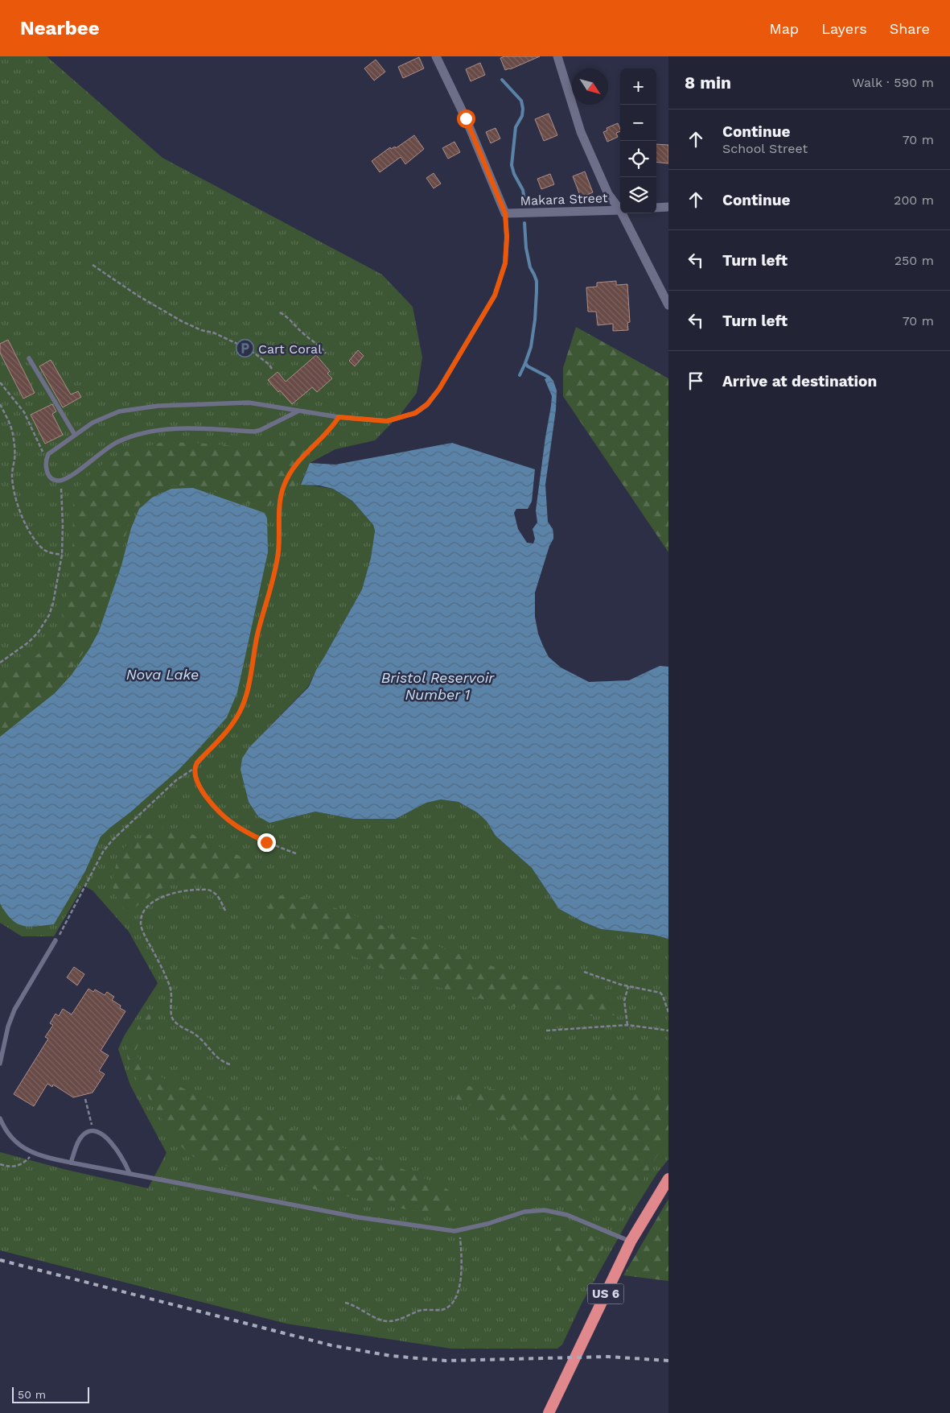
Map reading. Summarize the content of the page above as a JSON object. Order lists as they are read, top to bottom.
{
  "streets": {
    "highway": ["US 6"],
    "street": ["Makara Street"]
  },
  "water": ["Nova Lake", "Bristol Reservoir Number 1"],
  "places": {
    "parking": ["Cart Coral"]
  },
  "scale_bar": "50 m",
  "north": "bottom right",
  "page": {
    "header": "Nearbee",
    "nav": ["Map", "Layers", "Share"],
    "heading": ["8 min", "Walk · 590 m"],
    "map_buttons": ["+", "−"],
    "list": [
      ["Continue", "School Street", "70 m"],
      ["Continue", "200 m"],
      ["Turn left", "250 m"],
      ["Turn left", "70 m"],
      "Arrive at destination"
    ],
    "scale": "50 m"
  }
}
